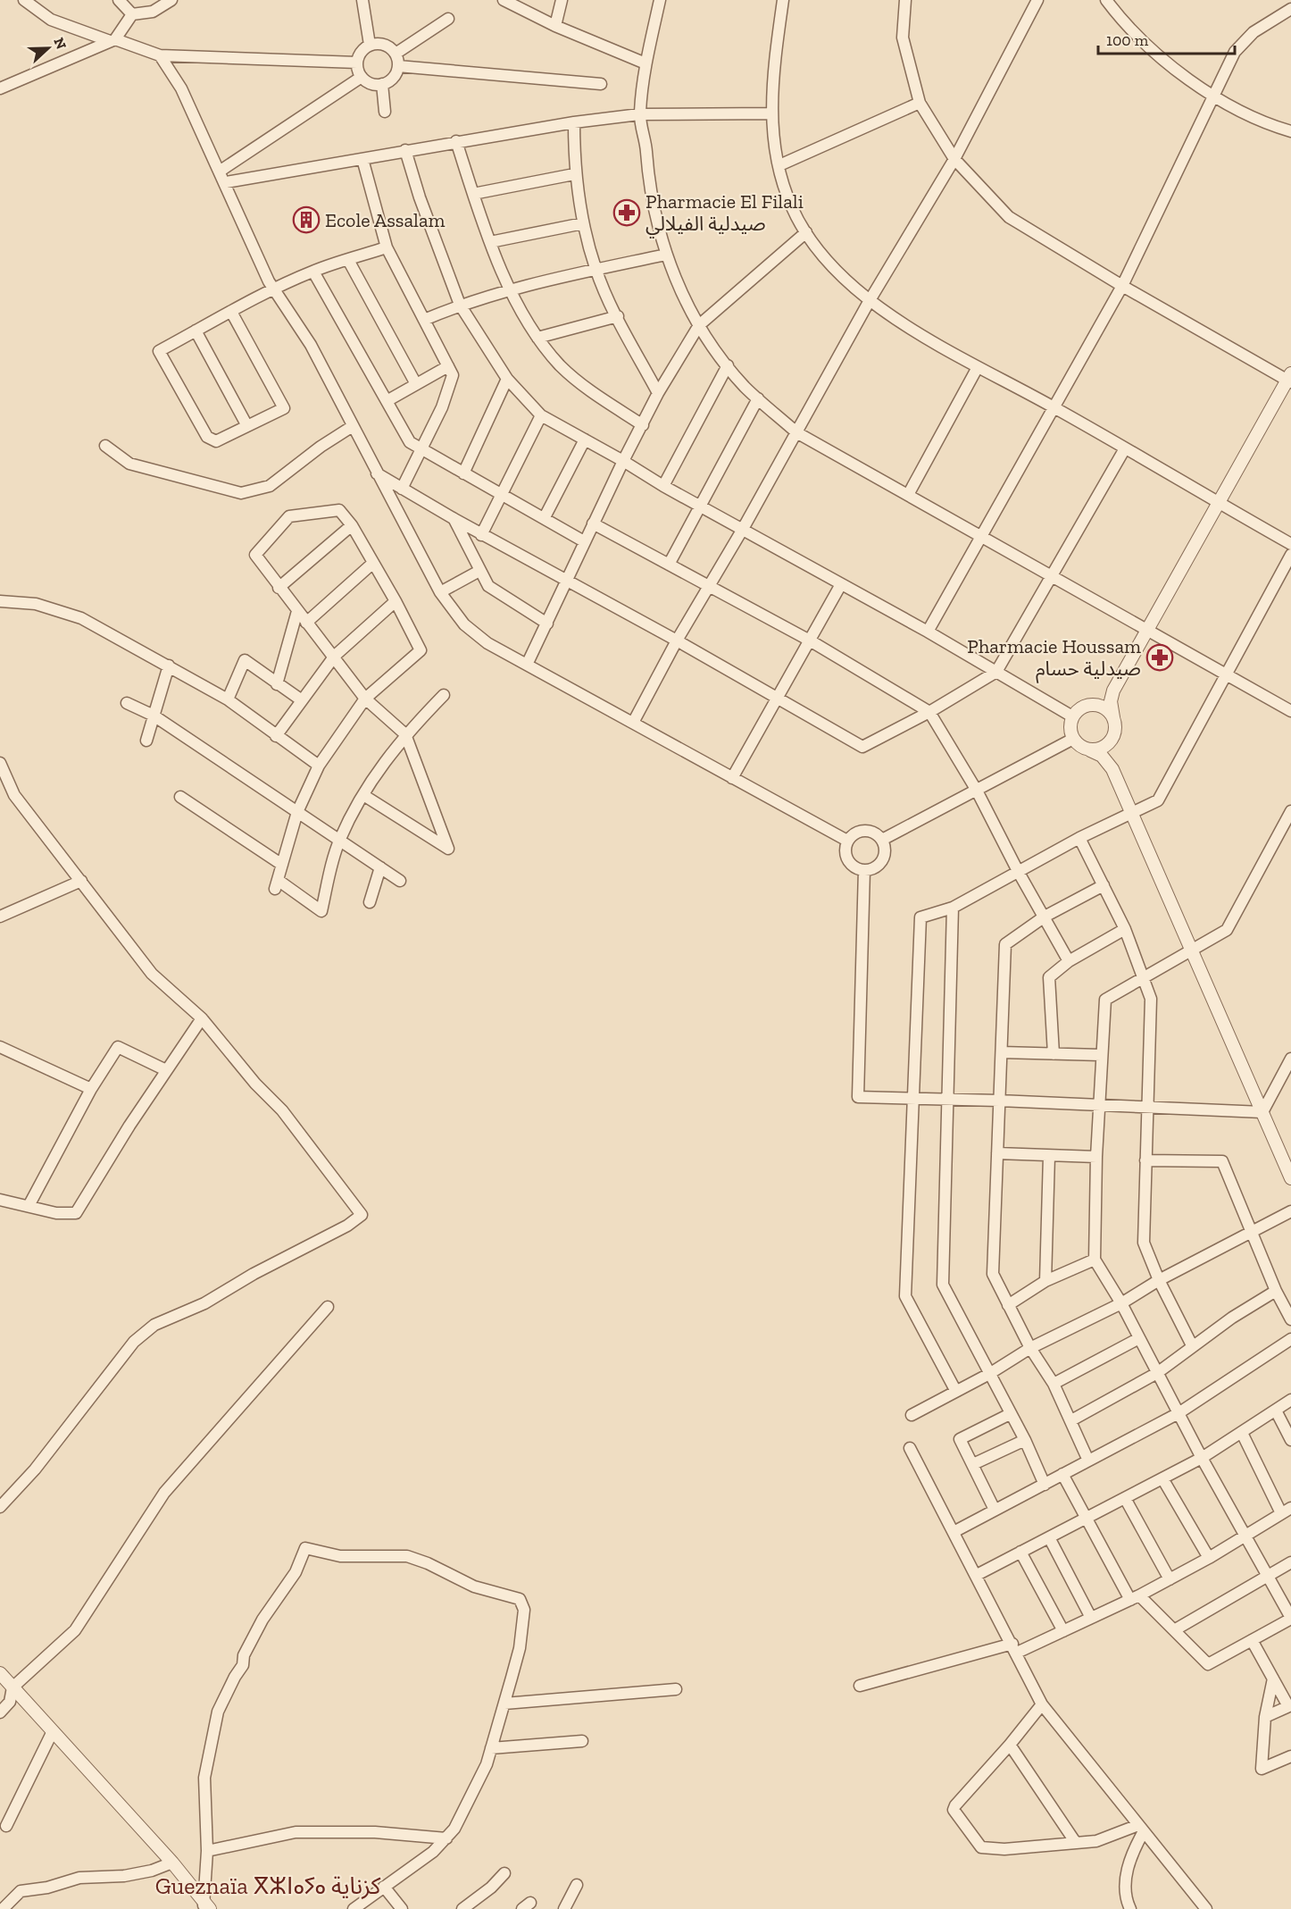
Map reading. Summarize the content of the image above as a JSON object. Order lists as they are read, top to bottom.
{
  "districts": ["Gueznaïa ⴳⵣⵏⴰⵢⴰ كزناية"],
  "places": {
    "pharmacy": ["Pharmacie El Filali صيدلية الفيلالي", "Pharmacie Houssam صيدلية حسام"],
    "building": ["Ecole Assalam"]
  },
  "scale_bar": "100 m",
  "north": "right"
}
